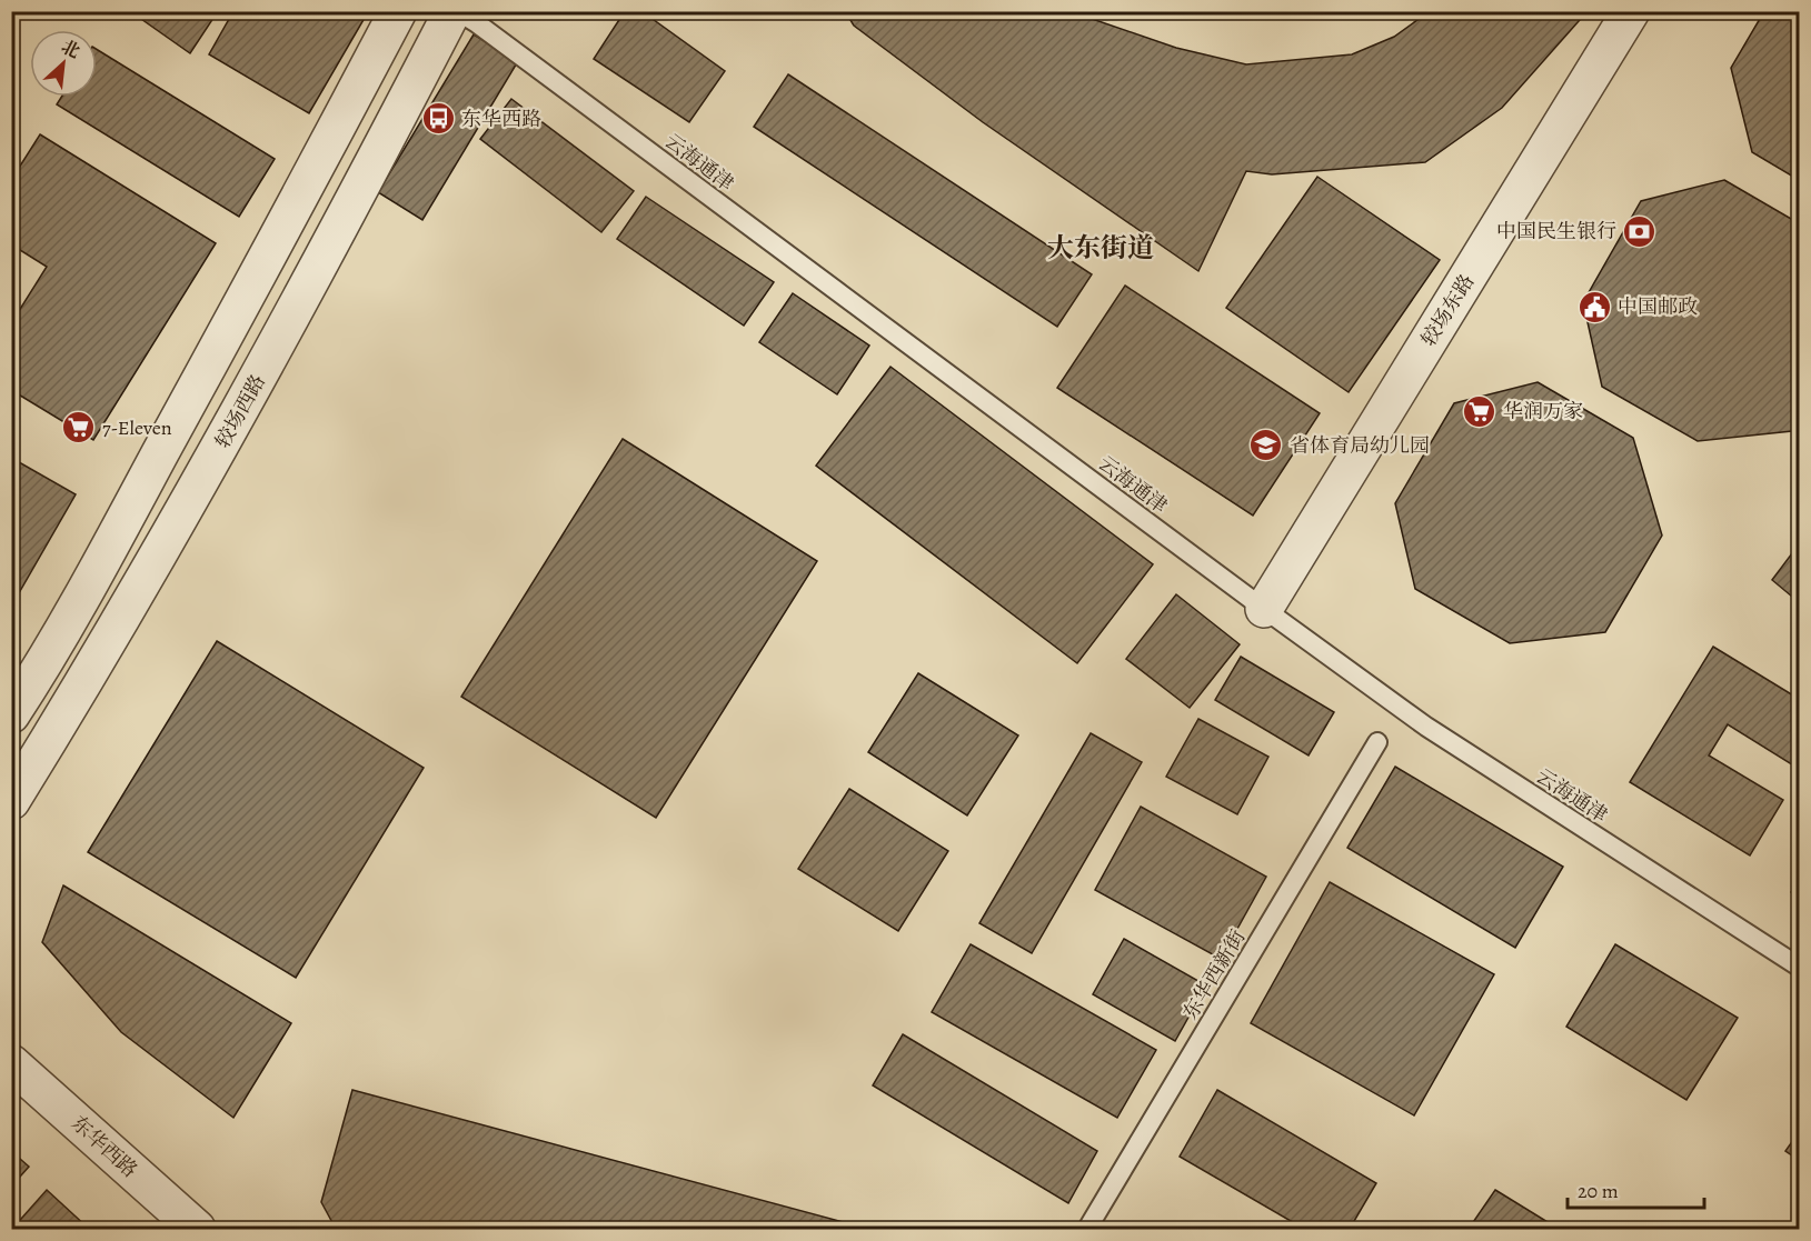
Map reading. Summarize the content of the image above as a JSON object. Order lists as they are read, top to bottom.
{
  "streets": {
    "street": ["较场东路", "较场西路", "东华西路"],
    "lane": ["云海通津", "东华西新街"]
  },
  "crossings": [
    ["云海通津", "较场东路"],
    ["云海通津", "较场西路"]
  ],
  "districts": ["大东街道"],
  "places": {
    "bus stop": ["东华西路"],
    "bank": ["中国民生银行"],
    "public building": ["中国邮政"],
    "supermarket": ["华润万家", "7-Eleven"],
    "school or university": ["省体育局幼儿园"]
  },
  "scale_bar": "20 m",
  "north": "top right"
}
